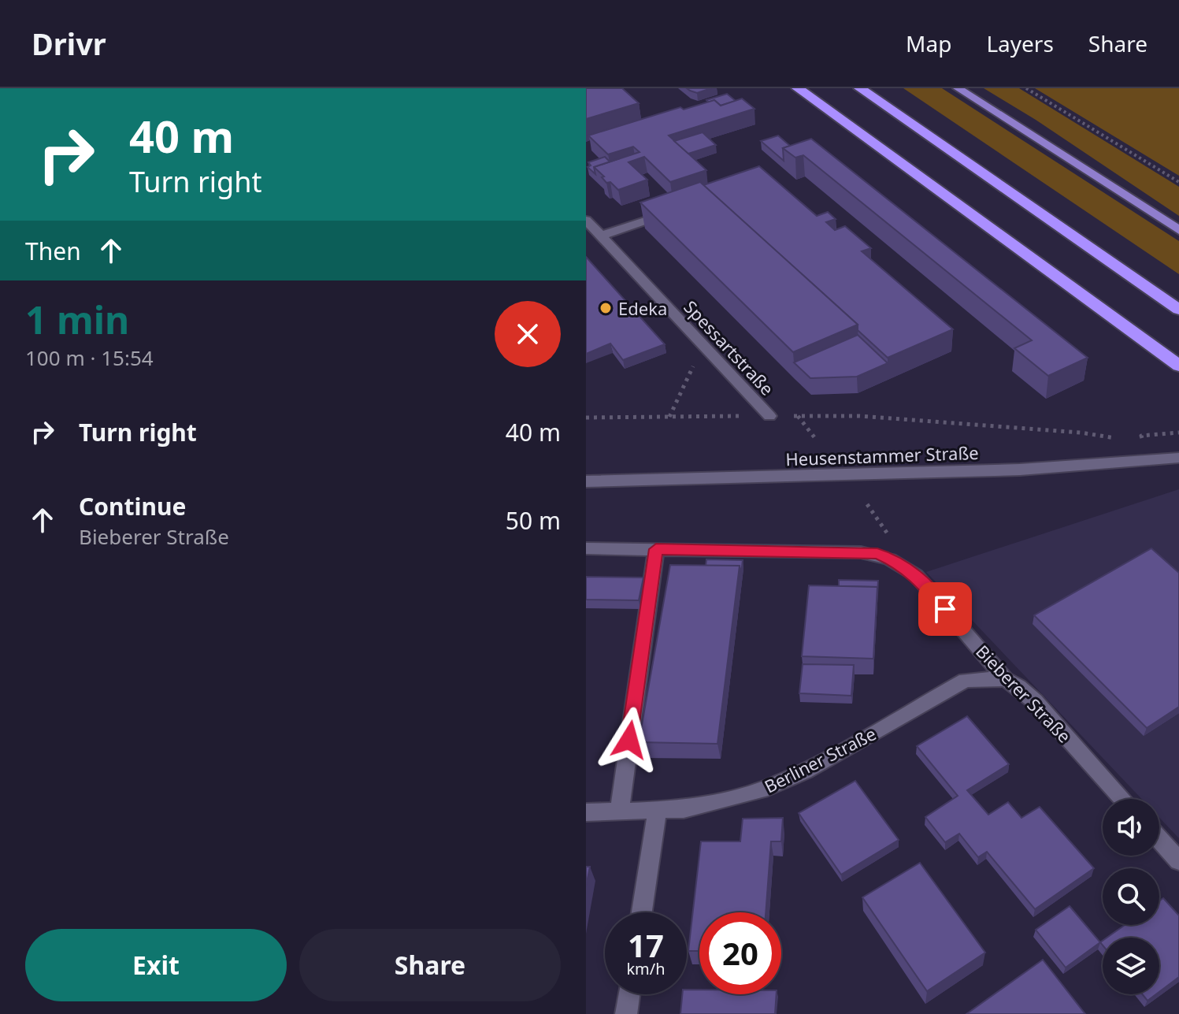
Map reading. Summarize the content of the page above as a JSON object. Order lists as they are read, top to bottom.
{
  "streets": {
    "street": [
      "Spessartstraße",
      "Heusenstammer Straße",
      "Bieberer Straße",
      "Berliner Straße"
    ]
  },
  "crossings": [
    ["Bieberer Straße", "Berliner Straße"]
  ],
  "places": ["Edeka"],
  "page": {
    "header": "Drivr",
    "nav": ["Map", "Layers", "Share"],
    "turn": ["40 m", "Turn right"],
    "then": "Then",
    "heading": ["1 min", "100 m · 15:54"],
    "list": [
      {
        "name": "Turn right",
        "value": "40 m"
      },
      {
        "name": "Continue",
        "note": "Bieberer Straße",
        "value": "50 m"
      }
    ],
    "speed": "17 km/h",
    "limit": "20",
    "buttons": ["Exit", "Share"]
  }
}
